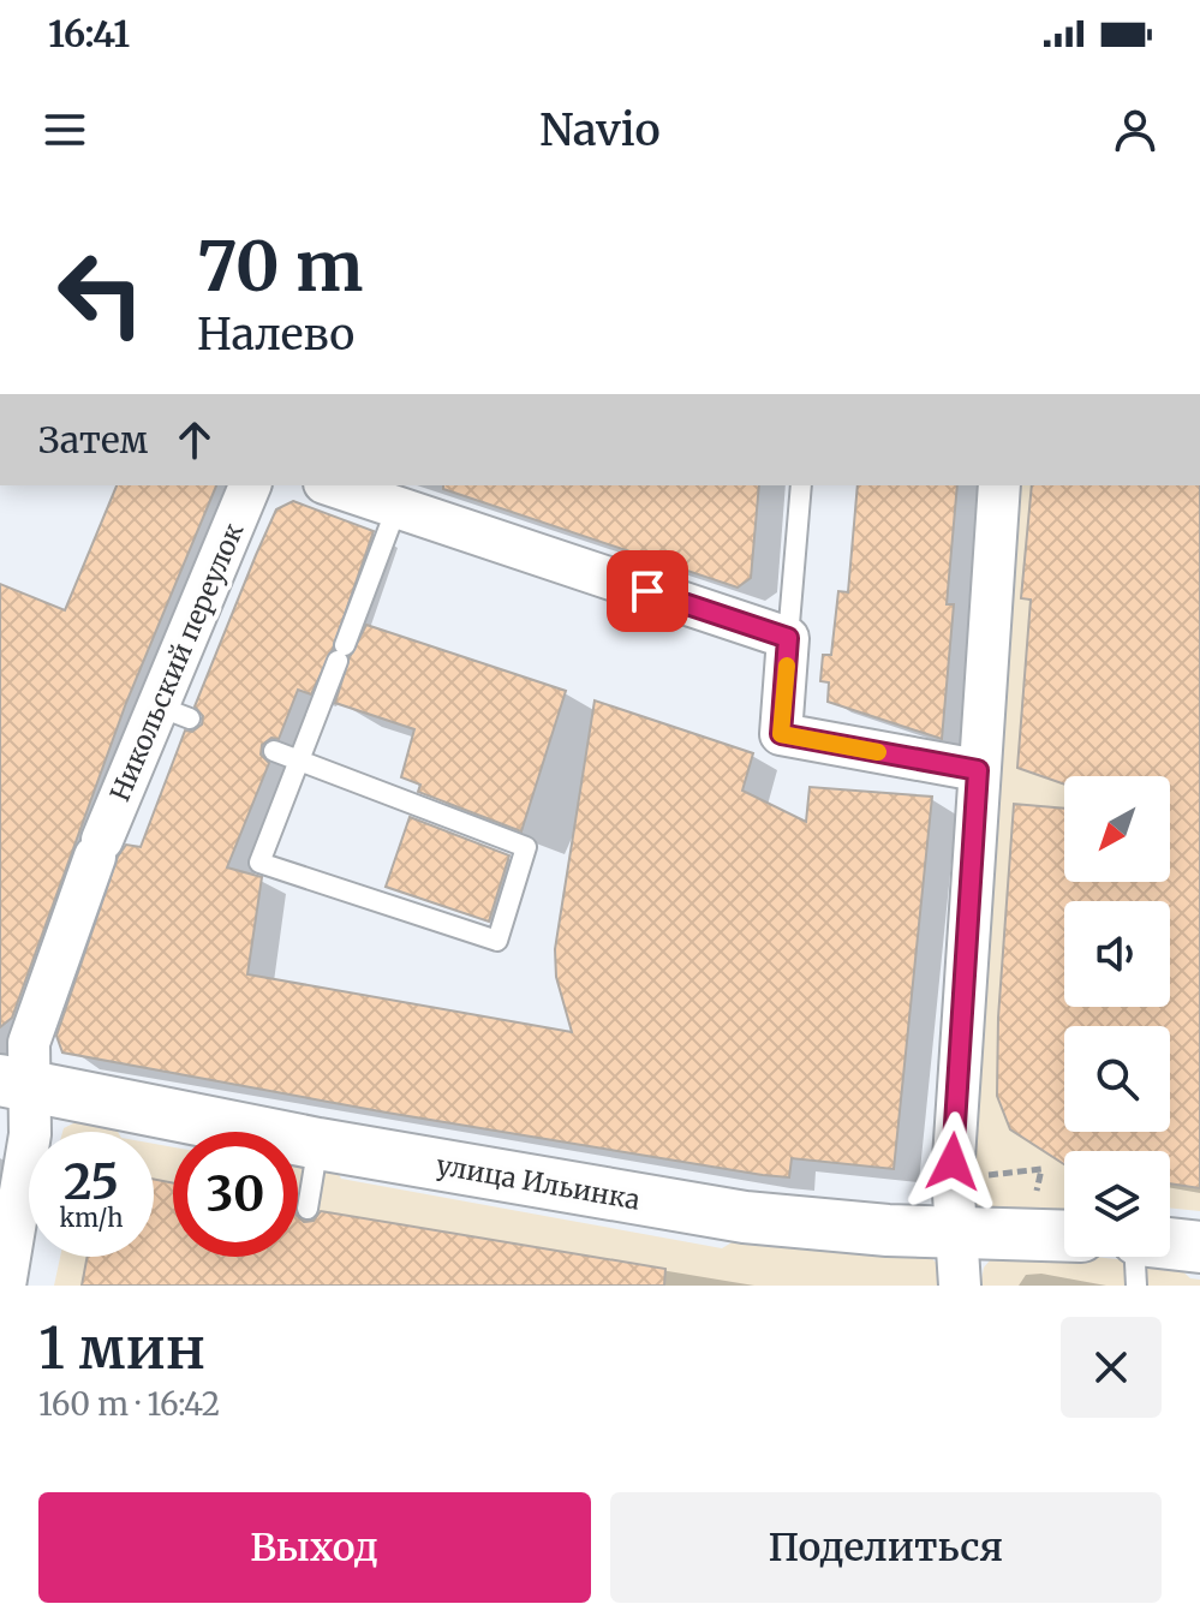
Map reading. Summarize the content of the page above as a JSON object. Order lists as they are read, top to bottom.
{
  "streets": {
    "street": ["Никольский переулок", "улица Ильинка"]
  },
  "crossings": [
    ["Никольский переулок", "улица Ильинка"]
  ],
  "north": "bottom left",
  "page": {
    "status": "16:41",
    "header": "Navio",
    "turn": ["70 m", "Налево"],
    "then": "Затем",
    "speed": "25 km/h",
    "limit": "30",
    "heading": ["1 мин", "160 m · 16:42"],
    "buttons": ["Выход", "Поделиться"]
  }
}
